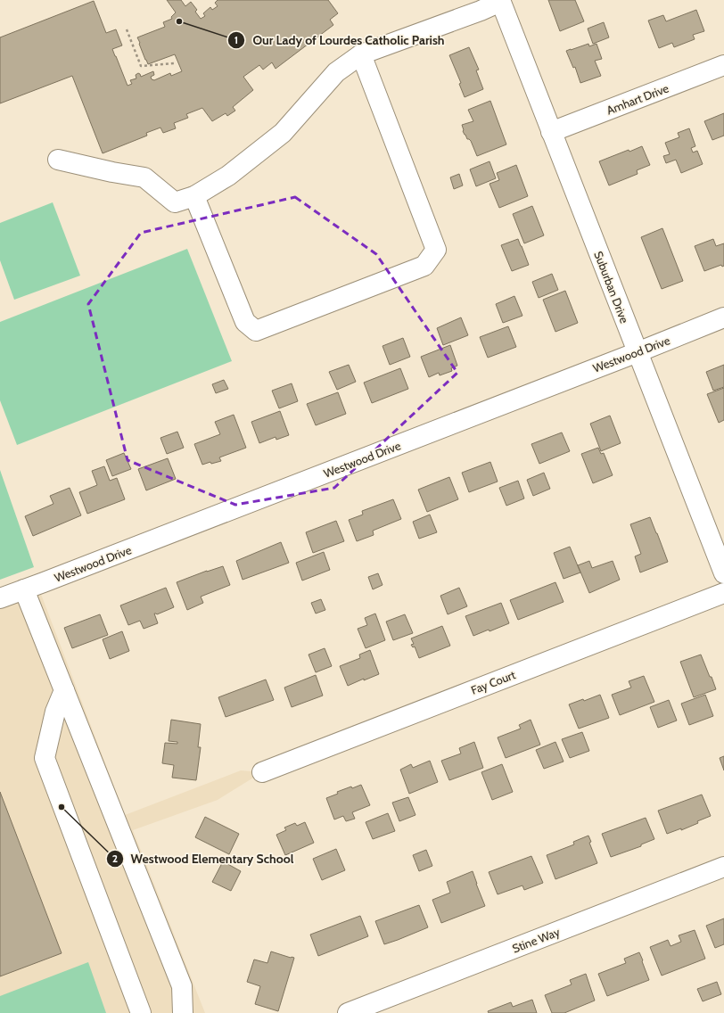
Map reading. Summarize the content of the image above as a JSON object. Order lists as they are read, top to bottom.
{
  "streets": {
    "street": [
      "Amhart Drive",
      "Suburban Drive",
      "Westwood Drive",
      "Fay Court",
      "Stine Way"
    ]
  },
  "crossings": [
    ["Amhart Drive", "Suburban Drive"],
    ["Suburban Drive", "Westwood Drive"]
  ],
  "places": ["Our Lady of Lourdes Catholic Parish", "Westwood Elementary School"]
}
